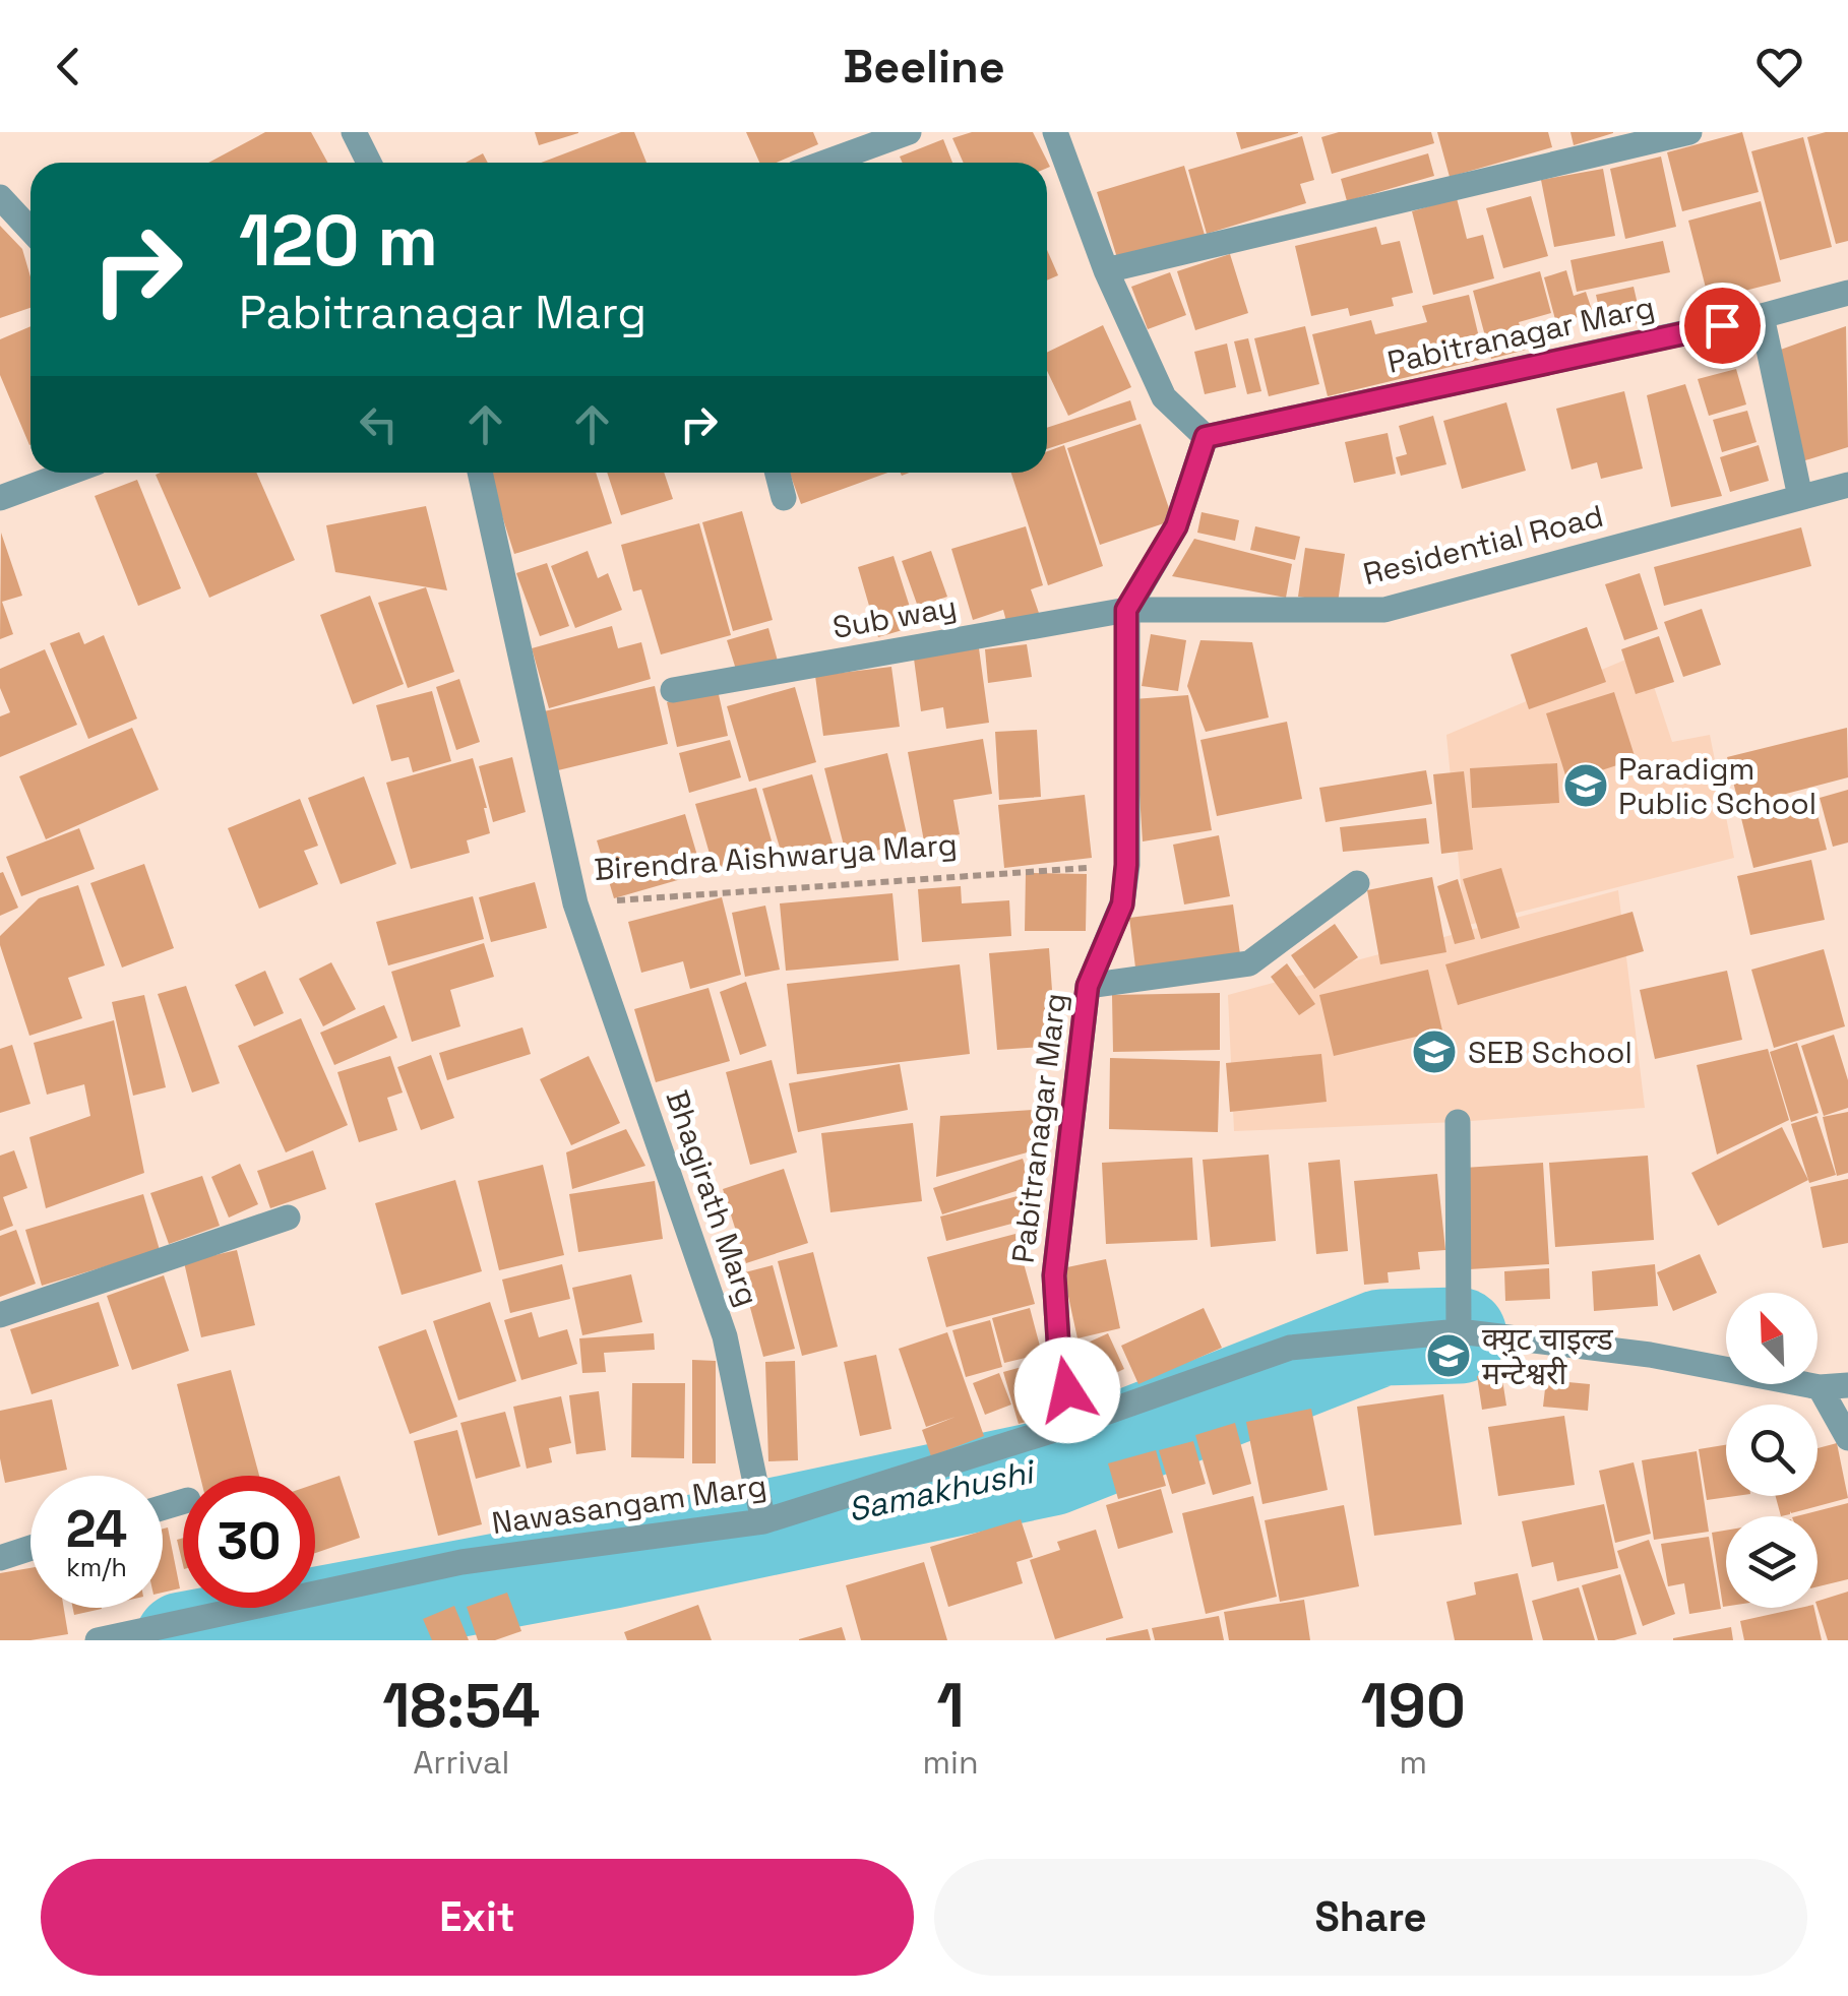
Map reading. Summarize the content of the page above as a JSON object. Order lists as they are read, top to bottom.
{
  "streets": {
    "street": [
      "Pabitranagar Marg",
      "Residential Road",
      "Sub way",
      "Birendra Aishwarya Marg",
      "Bhagirath Marg",
      "Nawasangam Marg"
    ]
  },
  "crossings": [
    ["Pabitranagar Marg", "Residential Road"],
    ["Pabitranagar Marg", "Sub way"],
    ["Pabitranagar Marg", "Birendra Aishwarya Marg"],
    ["Pabitranagar Marg", "Nawasangam Marg"],
    ["Residential Road", "Sub way"],
    ["Birendra Aishwarya Marg", "Bhagirath Marg"],
    ["Bhagirath Marg", "Nawasangam Marg"]
  ],
  "water": ["Samakhushi"],
  "places": {
    "school or university": ["Paradigm Public School", "SEB School", "क्युट चाइल्ड मन्टेश्वरी"]
  },
  "north": "top left",
  "page": {
    "header": "Beeline",
    "turn": ["120 m", "Pabitranagar Marg"],
    "speed": "24 km/h",
    "limit": "30",
    "eta": [
      "18:54",
      "Arrival",
      "1",
      "min",
      "190",
      "m"
    ],
    "buttons": ["Exit", "Share"]
  }
}
